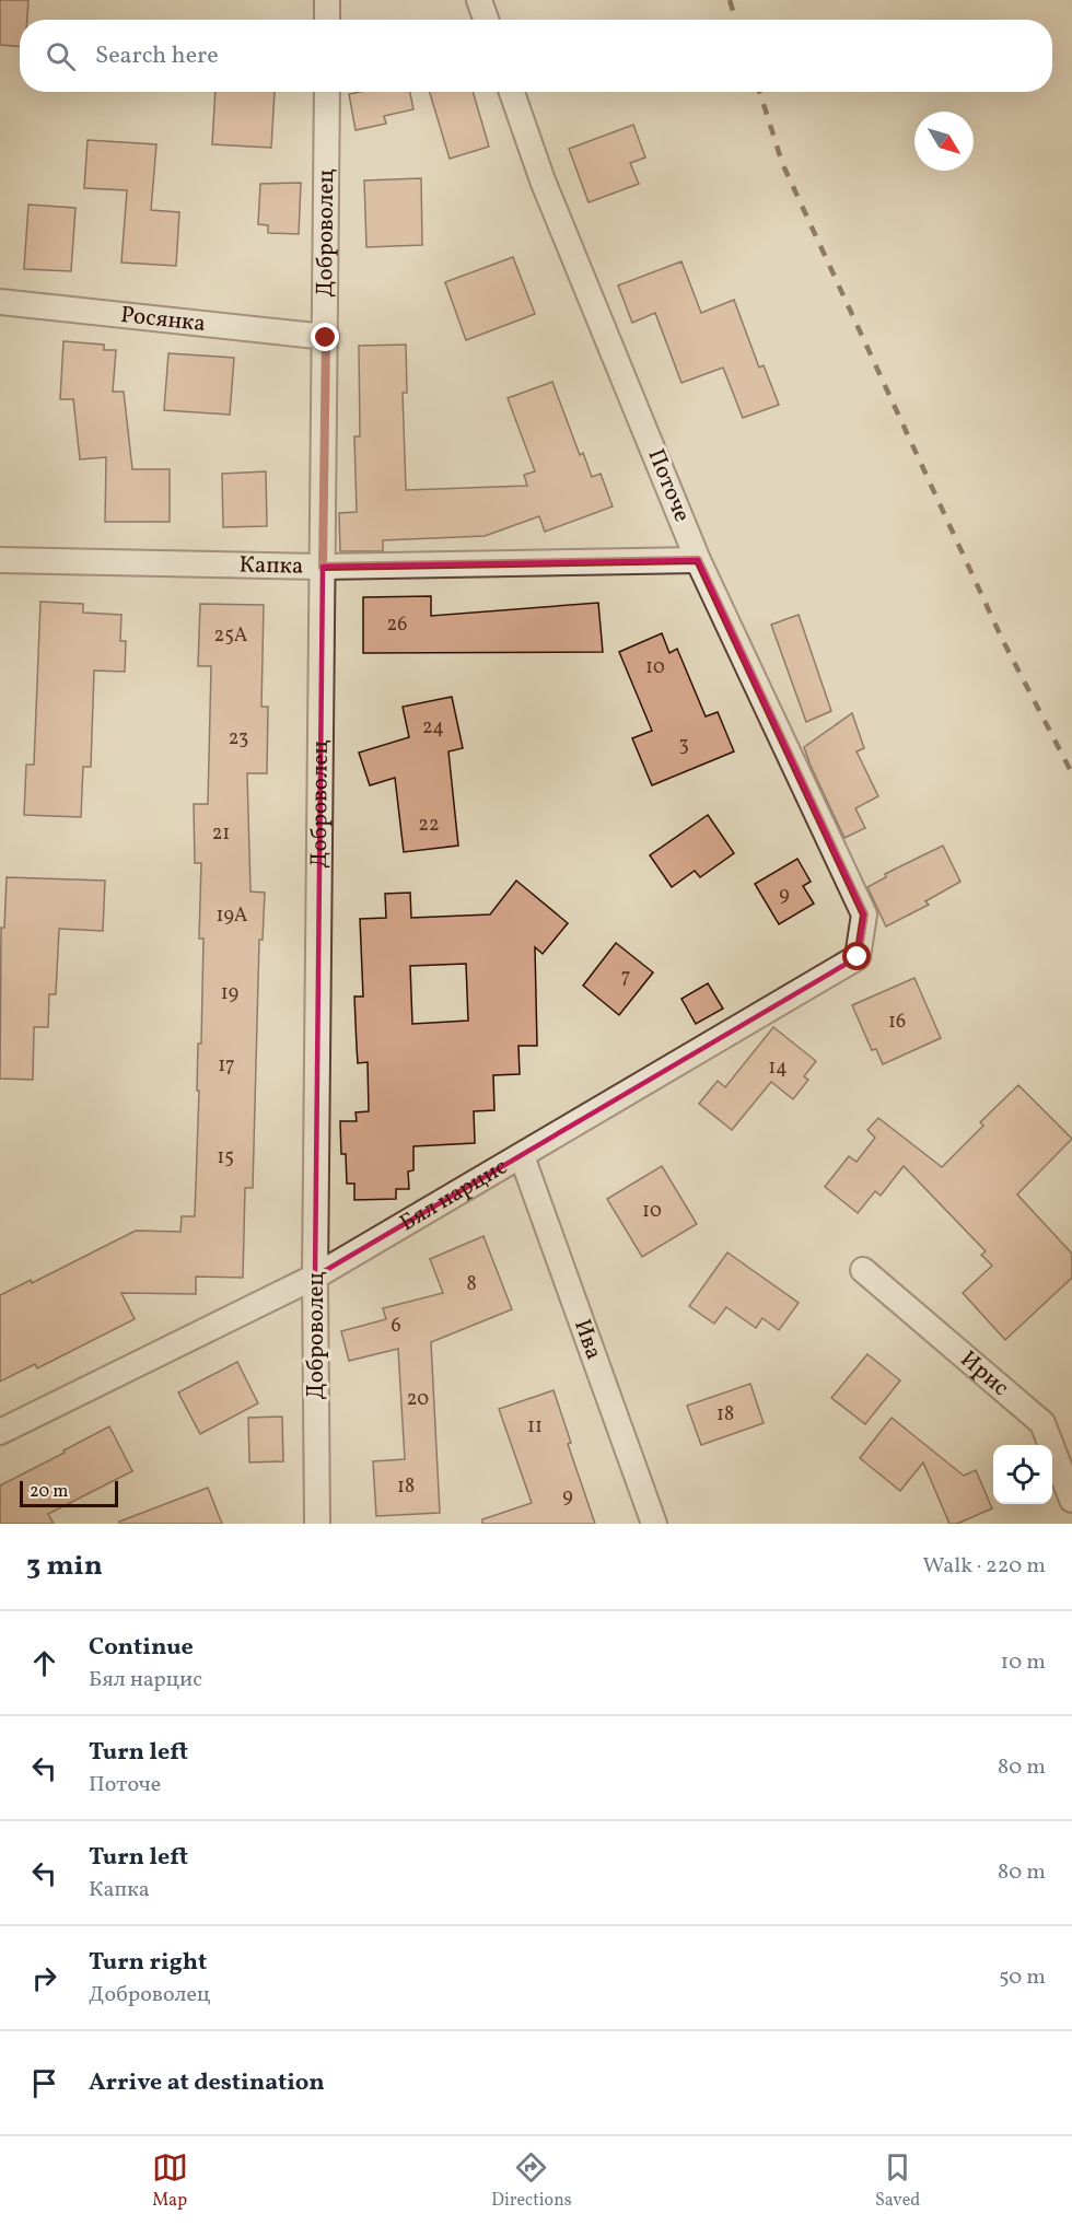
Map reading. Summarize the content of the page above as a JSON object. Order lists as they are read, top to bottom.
{
  "streets": {
    "street": [
      "Доброволец",
      "Росянка",
      "Поточе",
      "Капка",
      "Бял нарцис",
      "Ива",
      "Ирис"
    ]
  },
  "crossings": [
    ["Доброволец", "Росянка"],
    ["Доброволец", "Капка"],
    ["Доброволец", "Бял нарцис"],
    ["Поточе", "Капка"],
    ["Поточе", "Бял нарцис"],
    ["Бял нарцис", "Ива"]
  ],
  "house_numbers": [
    "26",
    "25А",
    "10",
    "24",
    "23",
    "3",
    "22",
    "21",
    "9",
    "19А",
    "7",
    "19",
    "16",
    "17",
    "14",
    "15",
    "10",
    "8",
    "6",
    "20",
    "18",
    "11",
    "18",
    "9"
  ],
  "scale_bar": "20 m",
  "north": "bottom right",
  "page": {
    "search": "Search here",
    "scale": "20 m",
    "heading": ["3 min", "Walk · 220 m"],
    "list": [
      ["Continue", "Бял нарцис", "10 m"],
      ["Turn left", "Поточе", "80 m"],
      ["Turn left", "Капка", "80 m"],
      ["Turn right", "Доброволец", "50 m"],
      "Arrive at destination"
    ],
    "nav": ["Map", "Directions", "Saved"]
  }
}
